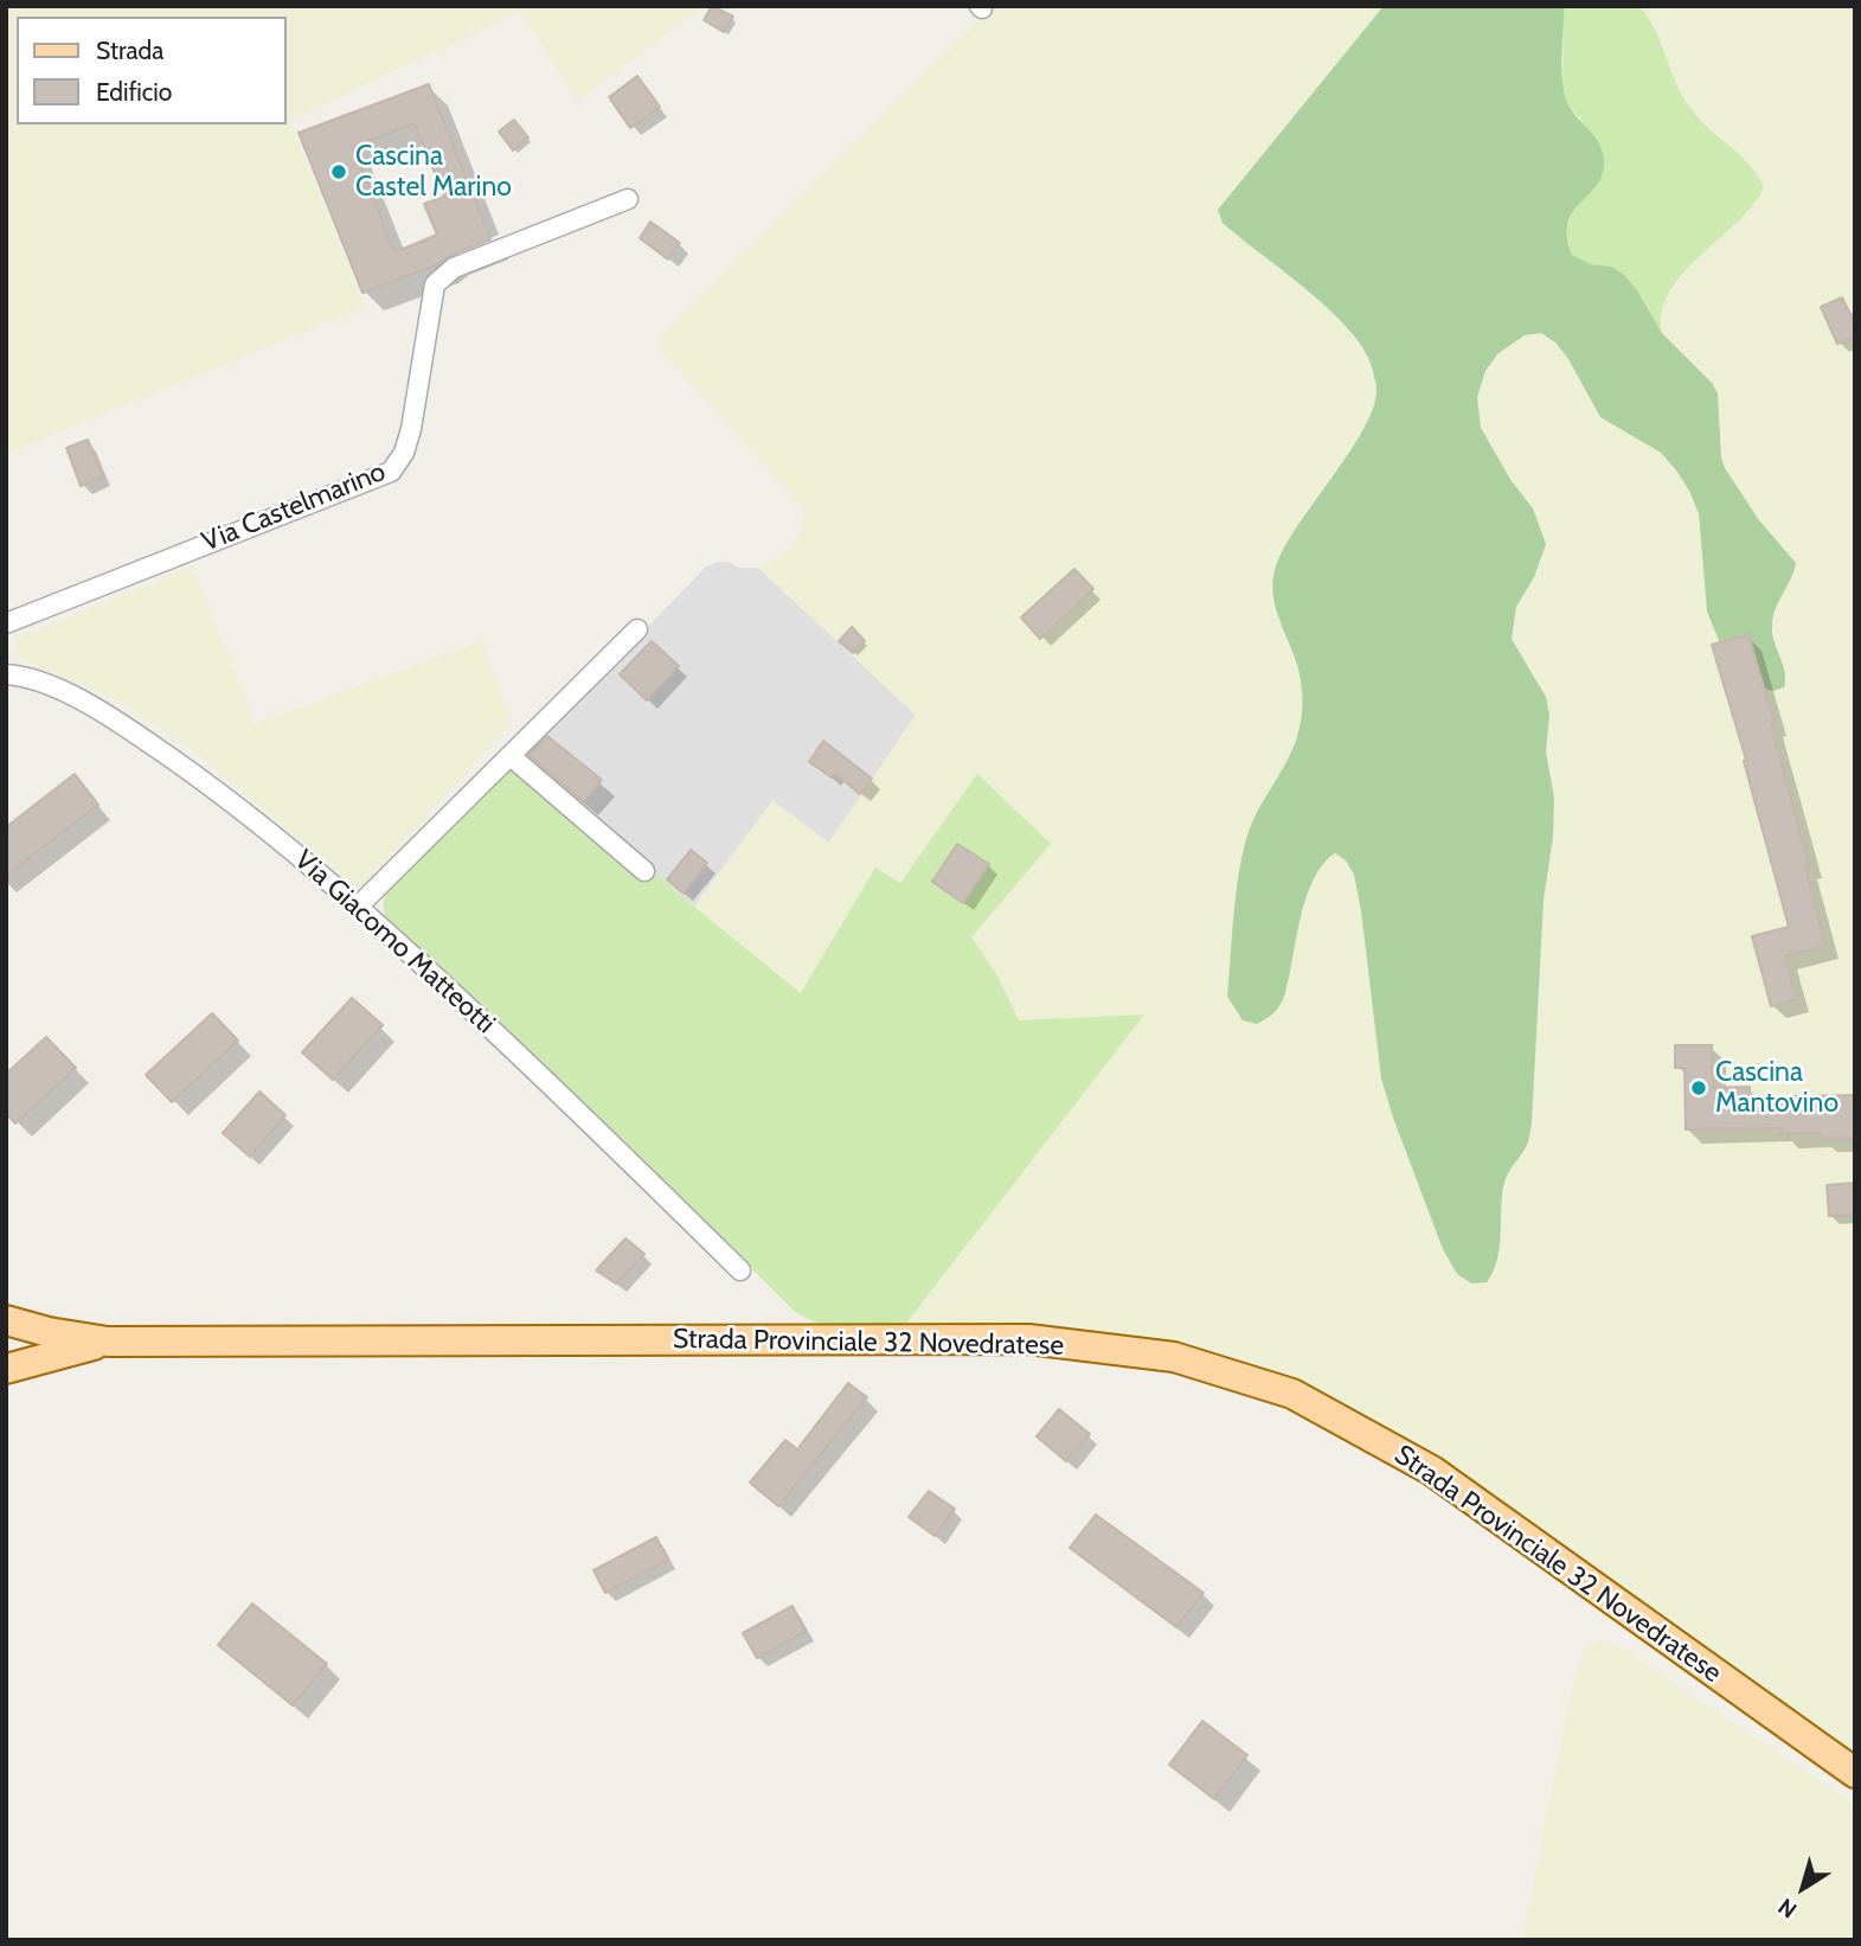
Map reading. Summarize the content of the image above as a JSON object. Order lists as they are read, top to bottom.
{
  "streets": {
    "main road": ["Strada Provinciale 32 Novedratese"],
    "street": ["Via Castelmarino", "Via Giacomo Matteotti"]
  },
  "places": ["Cascina Castel Marino", "Cascina Mantovino"],
  "legend": ["Strada", "Edificio"],
  "north": "bottom left"
}
